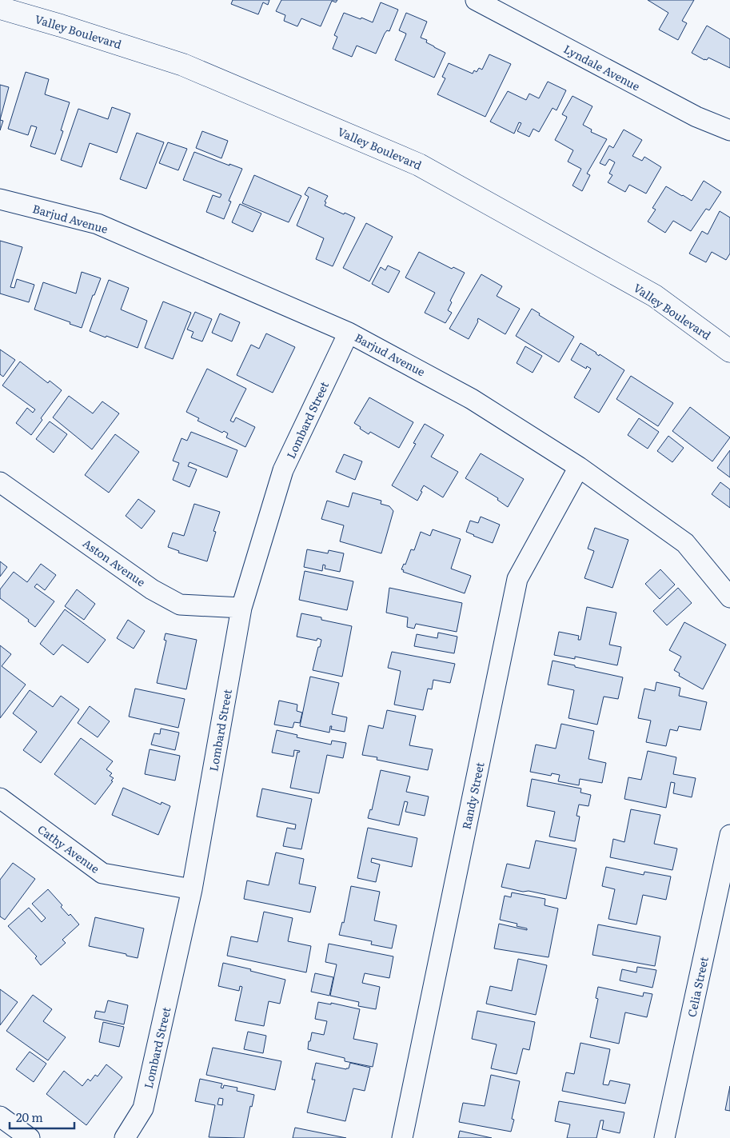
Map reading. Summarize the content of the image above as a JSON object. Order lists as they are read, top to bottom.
{
  "streets": {
    "main road": ["Valley Boulevard"],
    "street": [
      "Lyndale Avenue",
      "Barjud Avenue",
      "Lombard Street",
      "Aston Avenue",
      "Randy Street",
      "Cathy Avenue",
      "Celia Street"
    ]
  },
  "crossings": [
    ["Barjud Avenue", "Lombard Street"],
    ["Barjud Avenue", "Randy Street"],
    ["Lombard Street", "Aston Avenue"],
    ["Lombard Street", "Cathy Avenue"]
  ],
  "scale_bar": "20 m"
}
